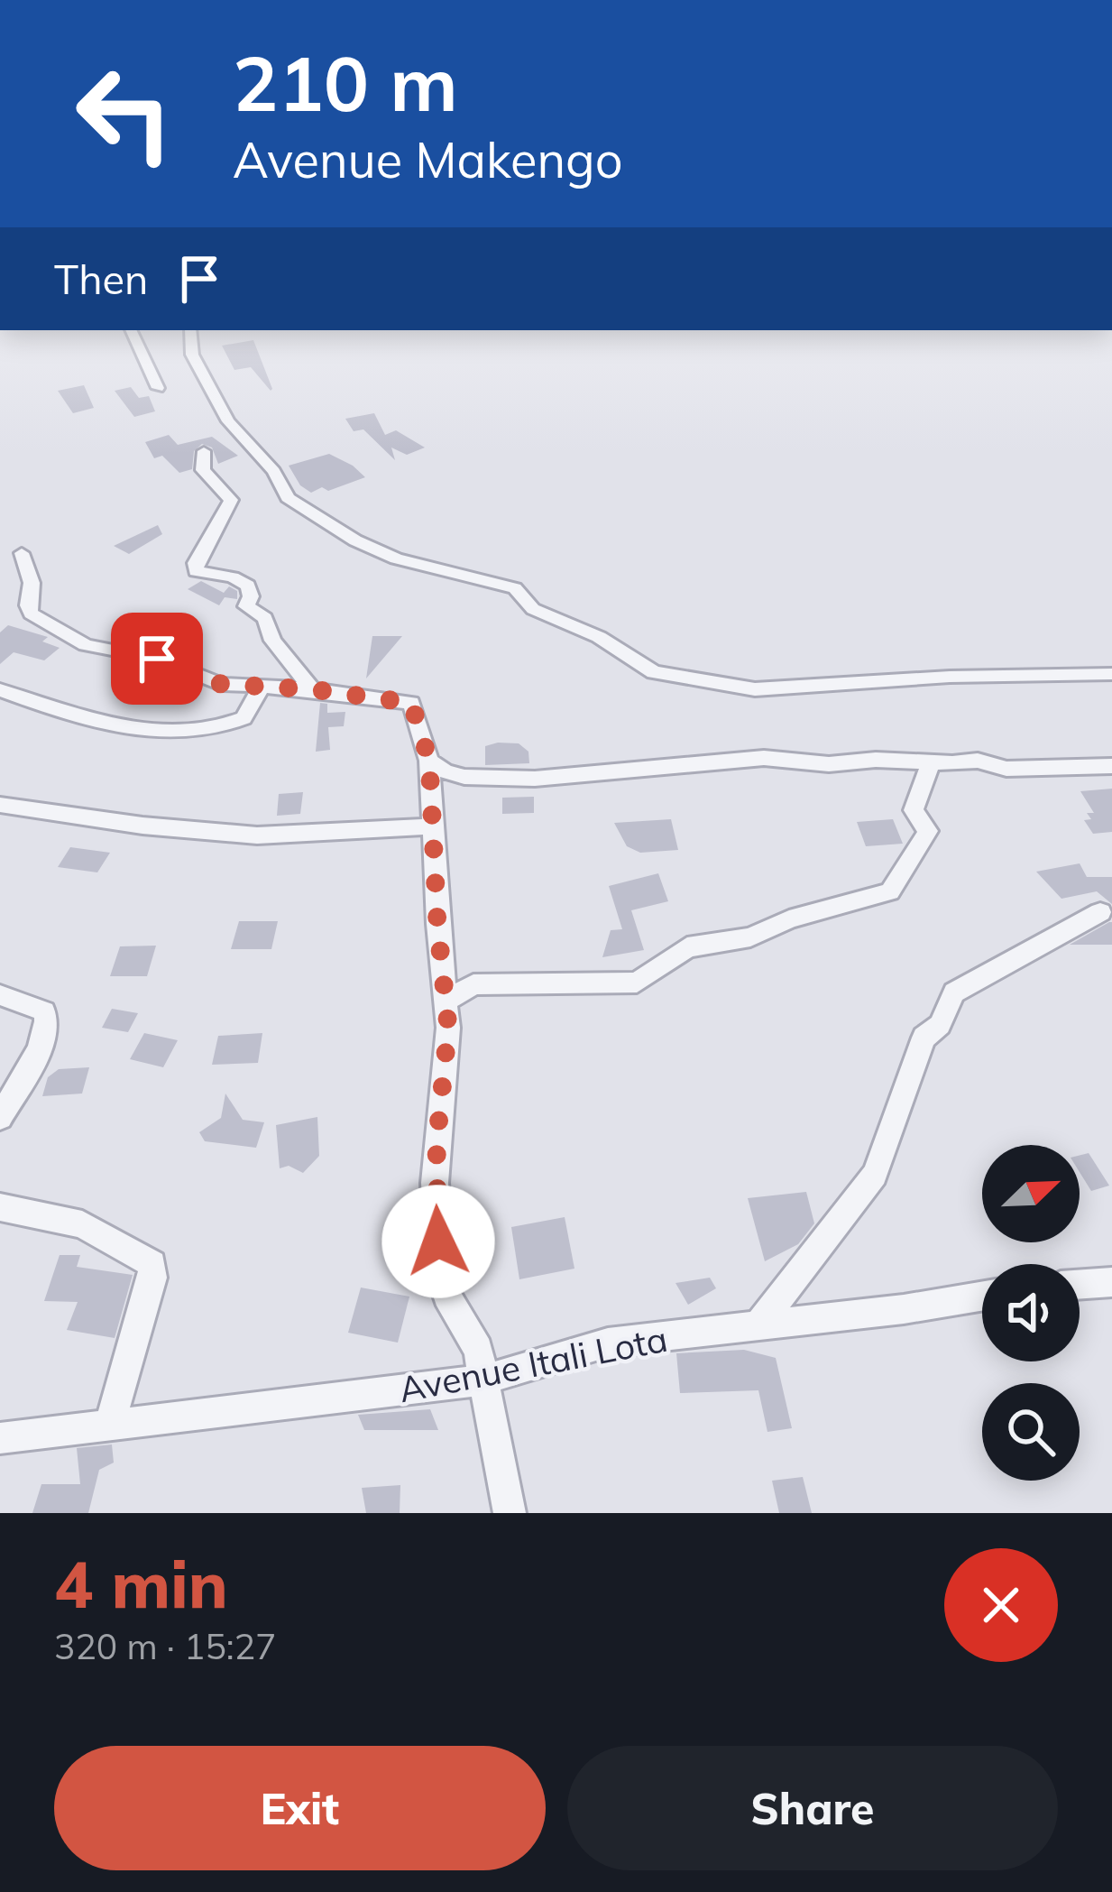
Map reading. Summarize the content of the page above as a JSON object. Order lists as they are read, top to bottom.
{
  "streets": {
    "street": ["Avenue Itali Lota"]
  },
  "north": "top right",
  "page": {
    "turn": ["210 m", "Avenue Makengo"],
    "then": "Then",
    "heading": ["4 min", "320 m · 15:27"],
    "buttons": ["Exit", "Share"]
  }
}
